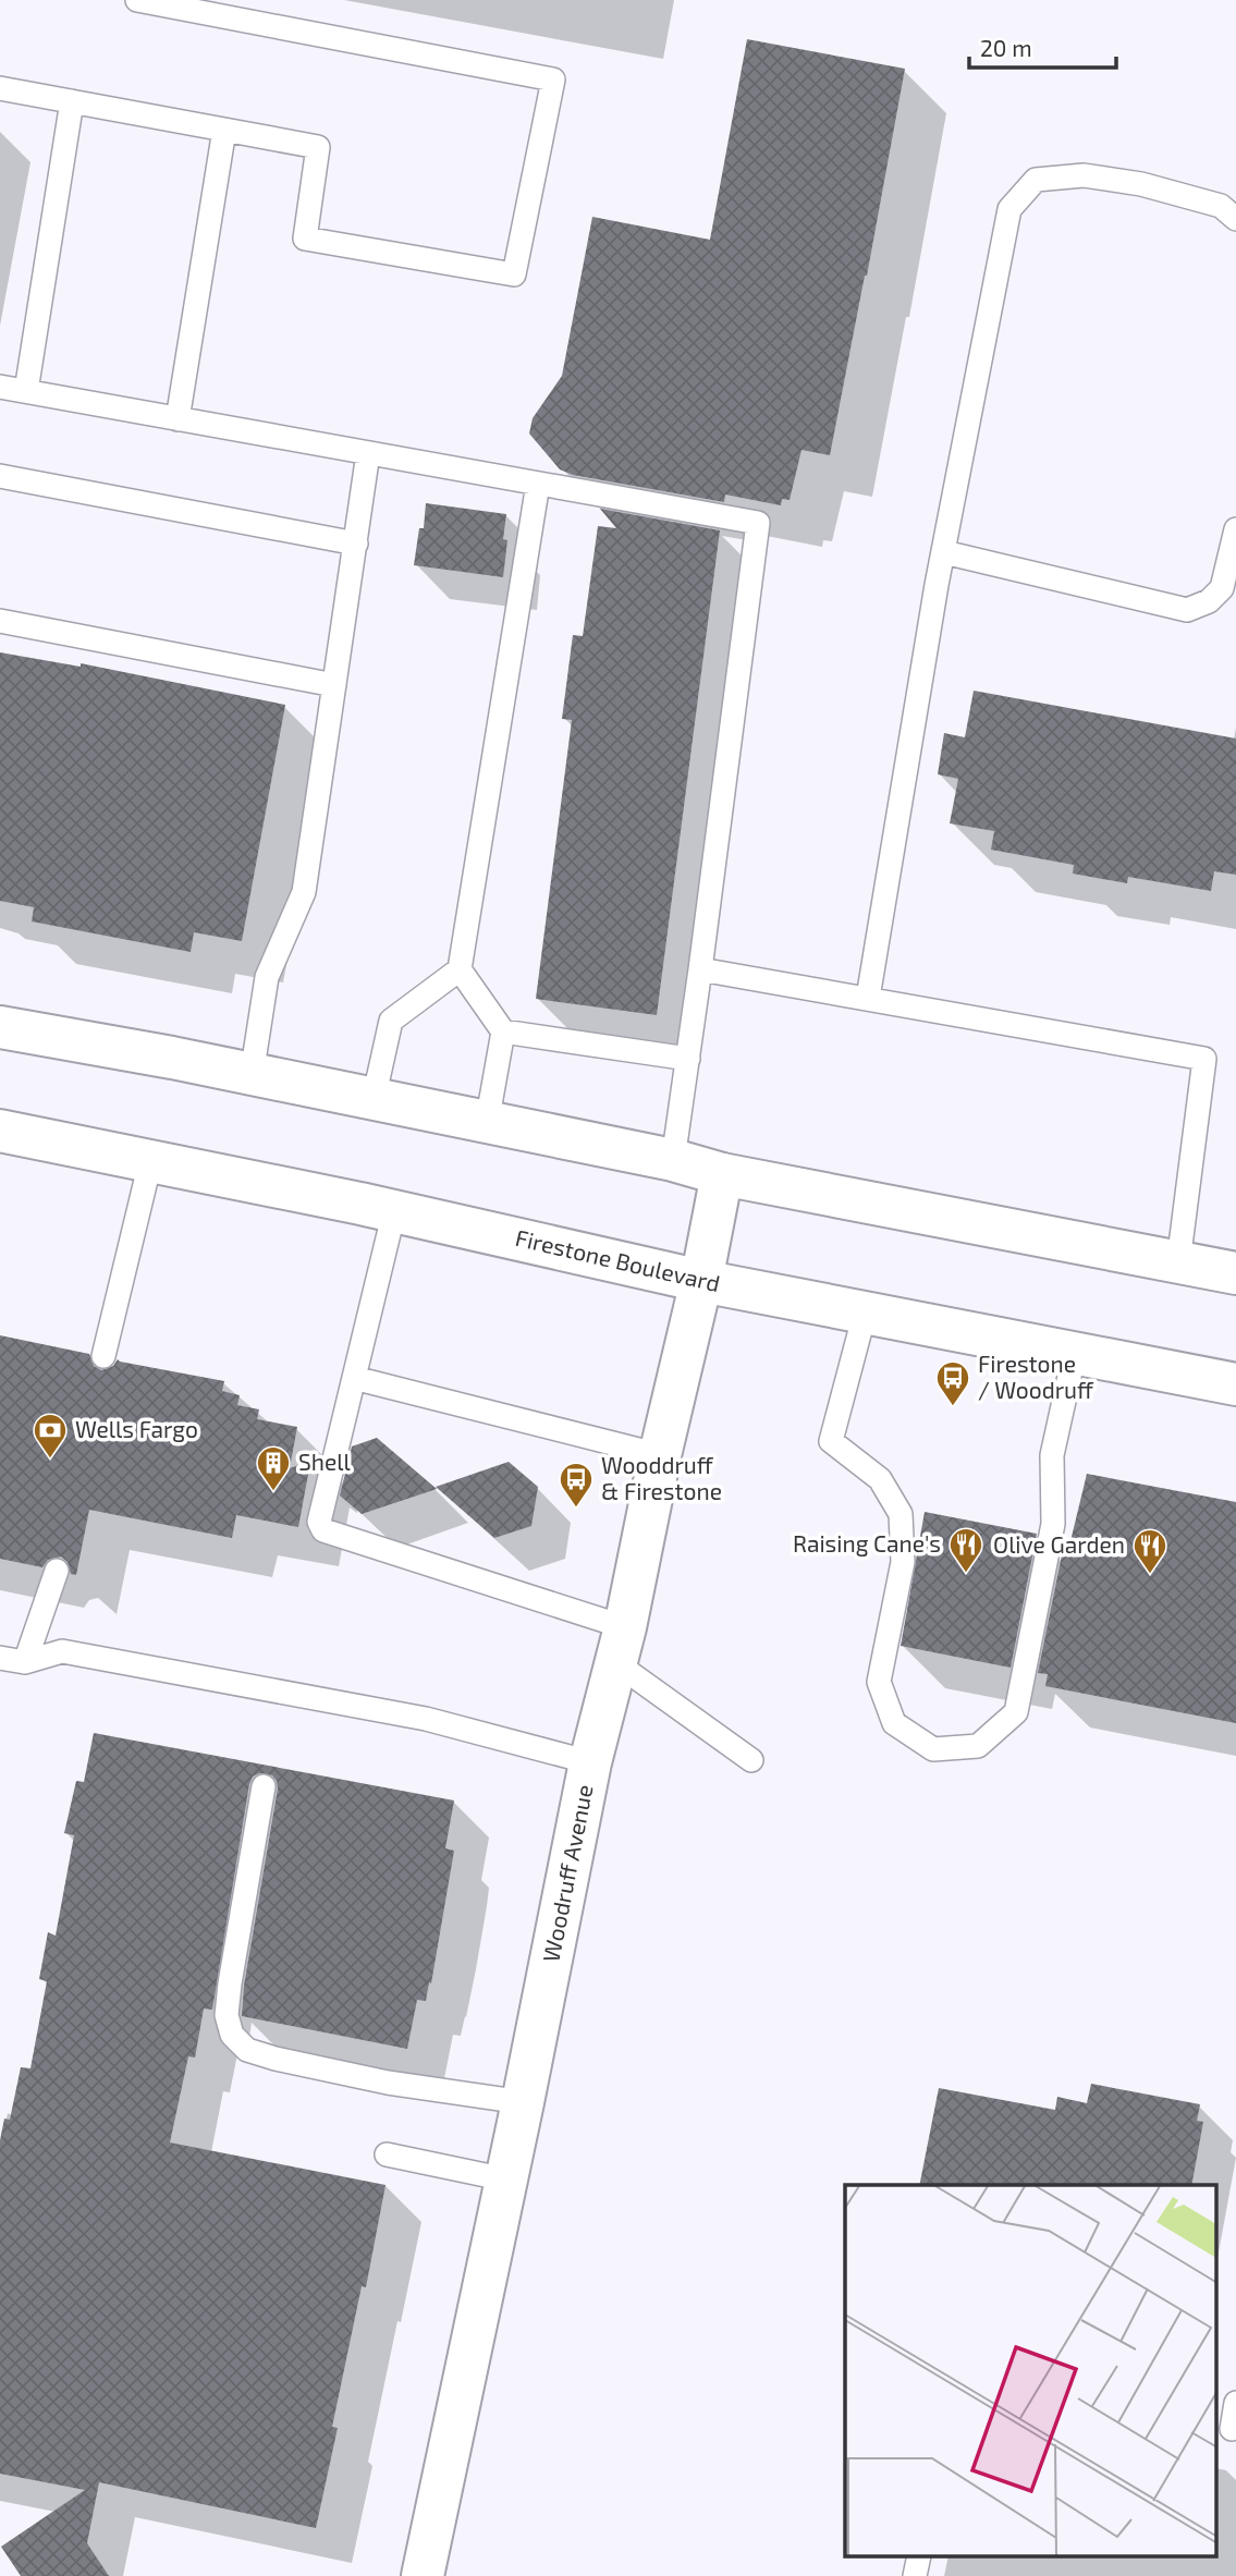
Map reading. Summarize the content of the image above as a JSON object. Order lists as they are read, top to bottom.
{
  "streets": {
    "main road": ["Firestone Boulevard", "Woodruff Avenue"]
  },
  "crossings": [
    ["Firestone Boulevard", "Woodruff Avenue"]
  ],
  "places": {
    "bus stop": ["Firestone / Woodruff", "Wooddruff & Firestone"],
    "bank": ["Wells Fargo"],
    "building": ["Shell"],
    "restaurant": ["Raising Cane's", "Olive Garden"]
  },
  "scale_bar": "20 m"
}
